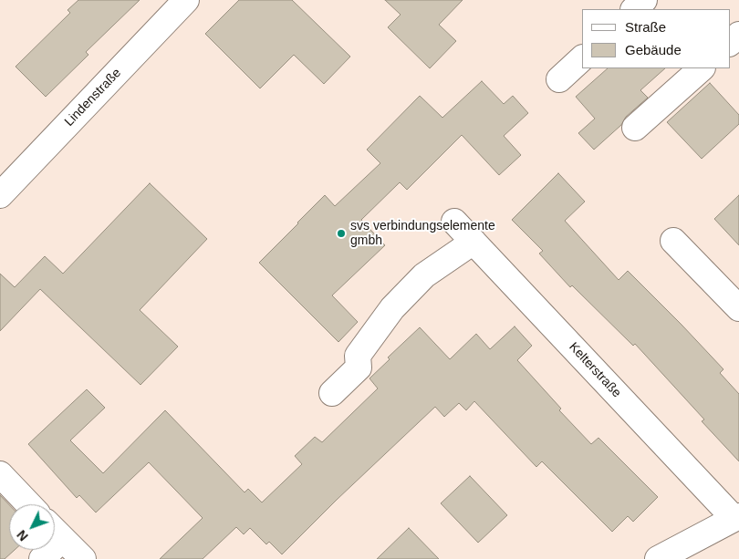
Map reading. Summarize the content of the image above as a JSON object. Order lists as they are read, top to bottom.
{
  "streets": {
    "street": ["Lindenstraße", "Kelterstraße"]
  },
  "places": ["svs verbindungselemente gmbh"],
  "legend": ["Straße", "Gebäude"],
  "north": "bottom left"
}
